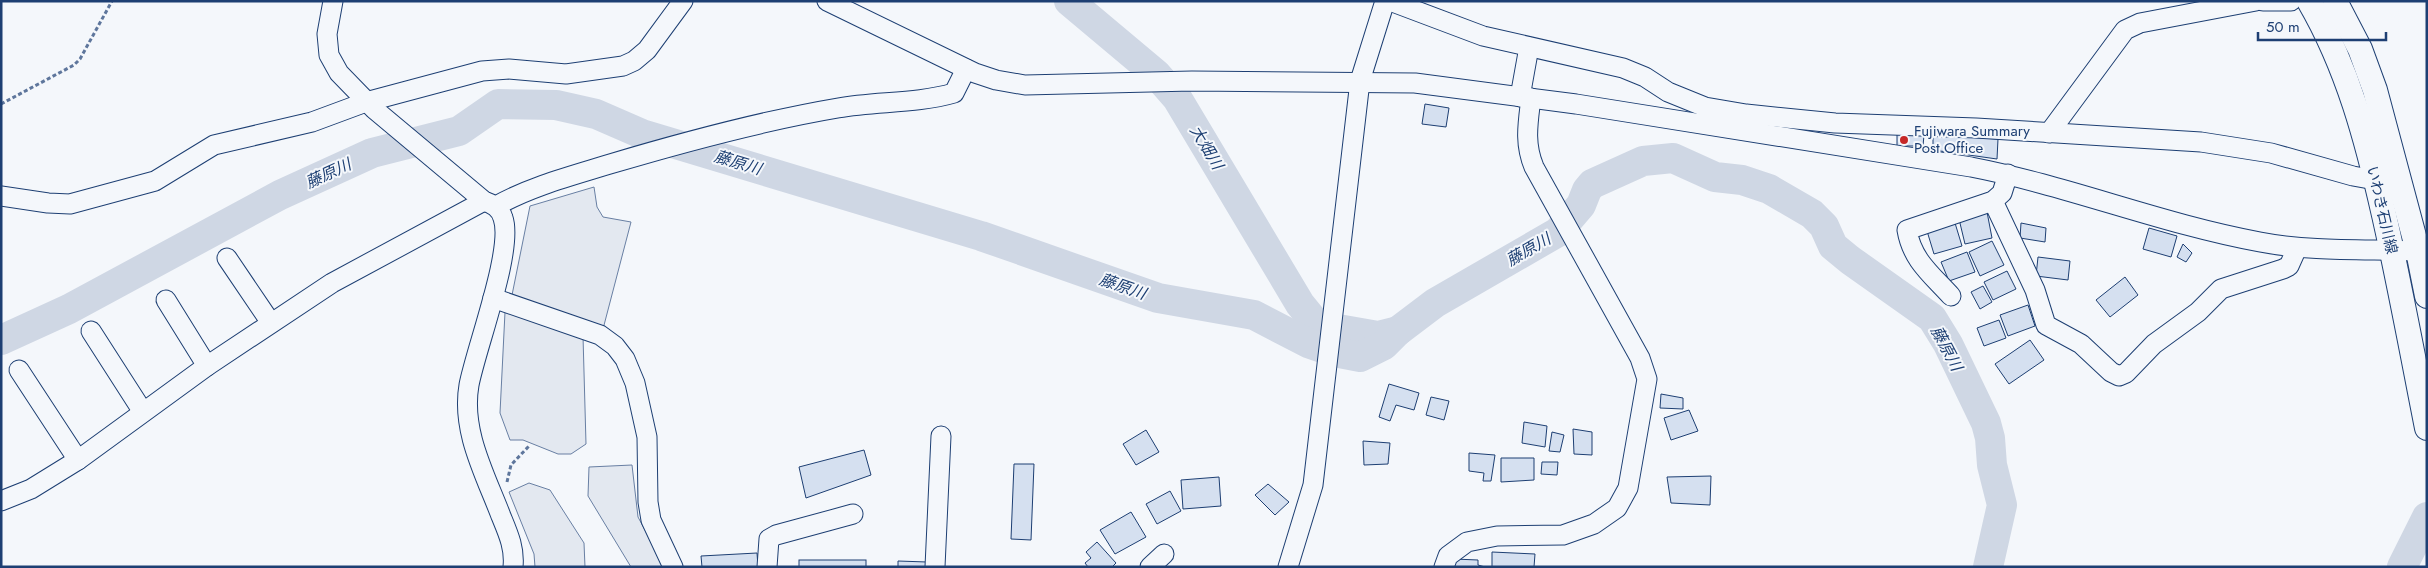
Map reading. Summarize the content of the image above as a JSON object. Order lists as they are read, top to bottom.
{
  "streets": {
    "main road": ["いわき石川線"]
  },
  "water": ["大畑川", "藤原川"],
  "places": ["Fujiwara Summary Post Office"],
  "scale_bar": "50 m"
}
